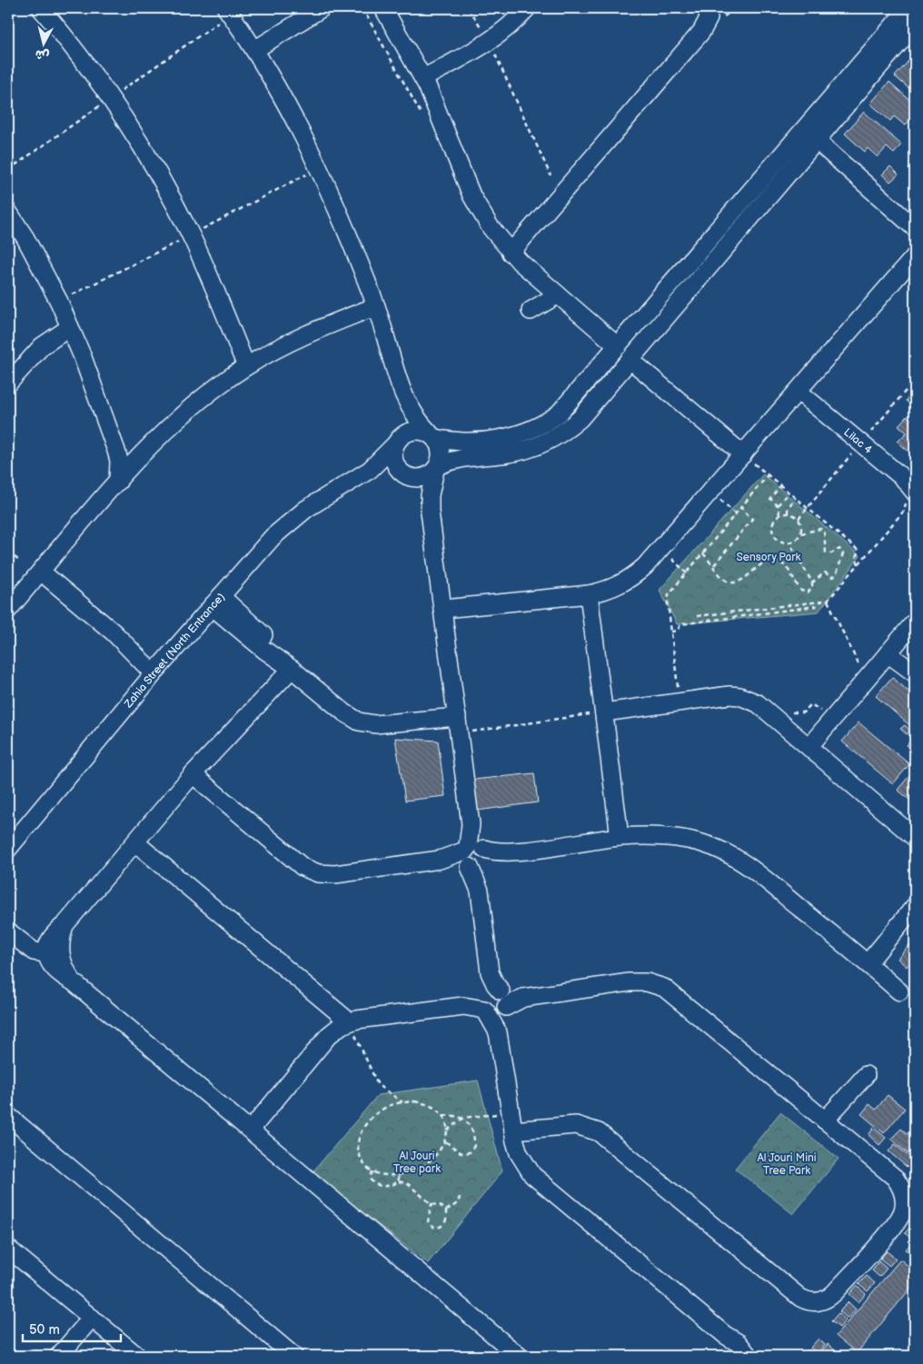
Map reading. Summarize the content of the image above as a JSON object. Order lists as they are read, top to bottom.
{
  "streets": {
    "street": ["Lilac 4", "Zahia Street (North Entrance)"]
  },
  "parks": ["Sensory Park", "Al Jouri Tree park", "Al Jouri Mini Tree Park"],
  "scale_bar": "50 m",
  "north": "bottom"
}
